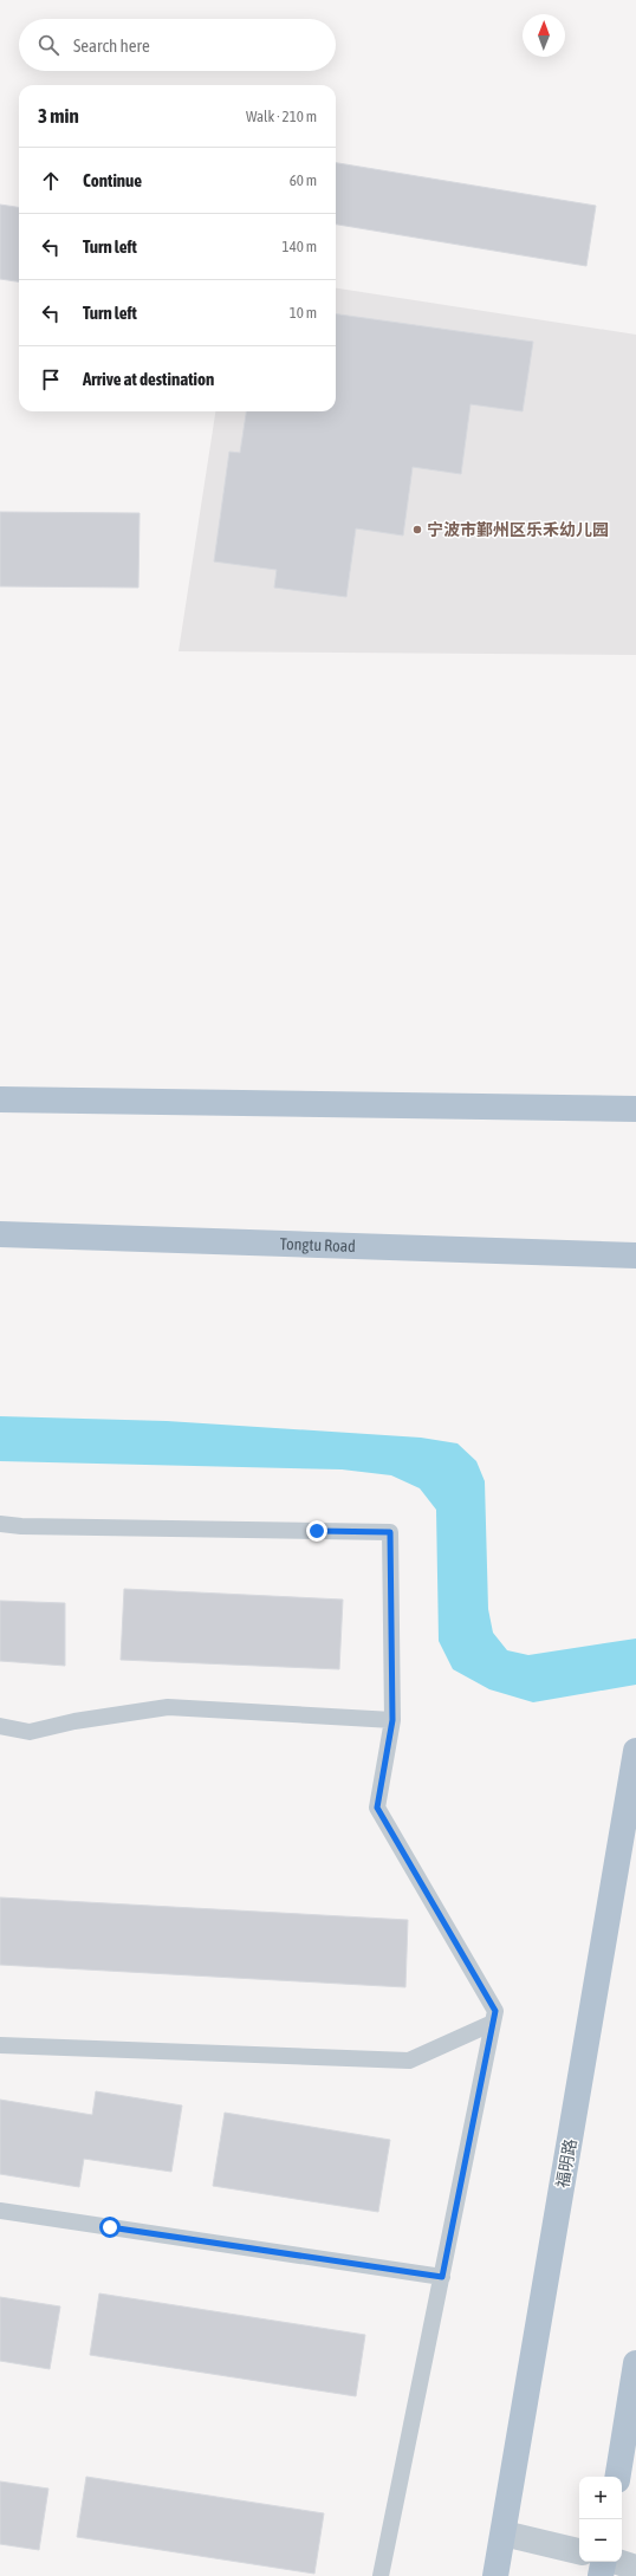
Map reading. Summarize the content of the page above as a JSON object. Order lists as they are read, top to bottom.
{
  "streets": {
    "main road": ["Tongtu Road", "福明路"]
  },
  "places": ["宁波市鄞州区乐禾幼儿园"],
  "north": "top",
  "page": {
    "search": "Search here",
    "heading": ["3 min", "Walk · 210 m"],
    "list": [
      ["Continue", "60 m"],
      ["Turn left", "140 m"],
      ["Turn left", "10 m"],
      "Arrive at destination"
    ],
    "map_buttons": ["+", "−"]
  }
}
